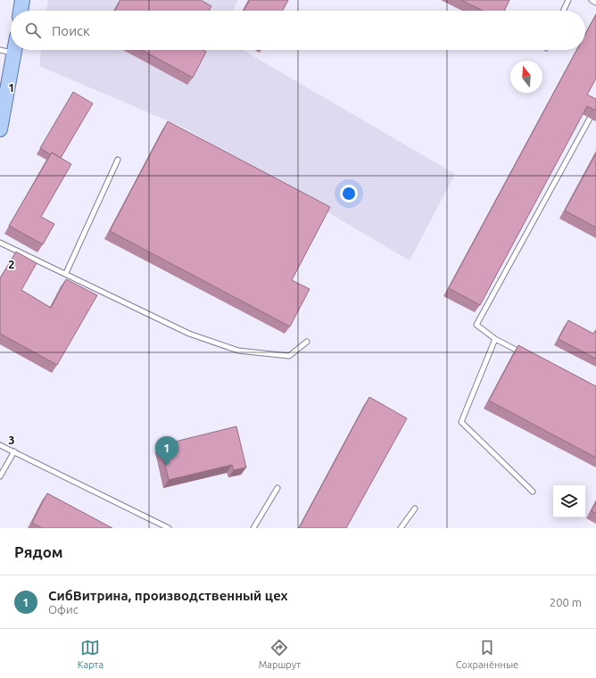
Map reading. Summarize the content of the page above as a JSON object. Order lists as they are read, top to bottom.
{
  "north": "top",
  "page": {
    "search": "Поиск",
    "pins": "1",
    "heading": "Рядом",
    "list": [
      {
        "mark": "1",
        "name": "СибВитрина, производственный цех",
        "note": "Офис",
        "value": "200 m"
      }
    ],
    "nav": ["Карта", "Маршрут", "Сохранённые"]
  },
  "grid": {
    "rows": ["1", "2", "3"]
  }
}
